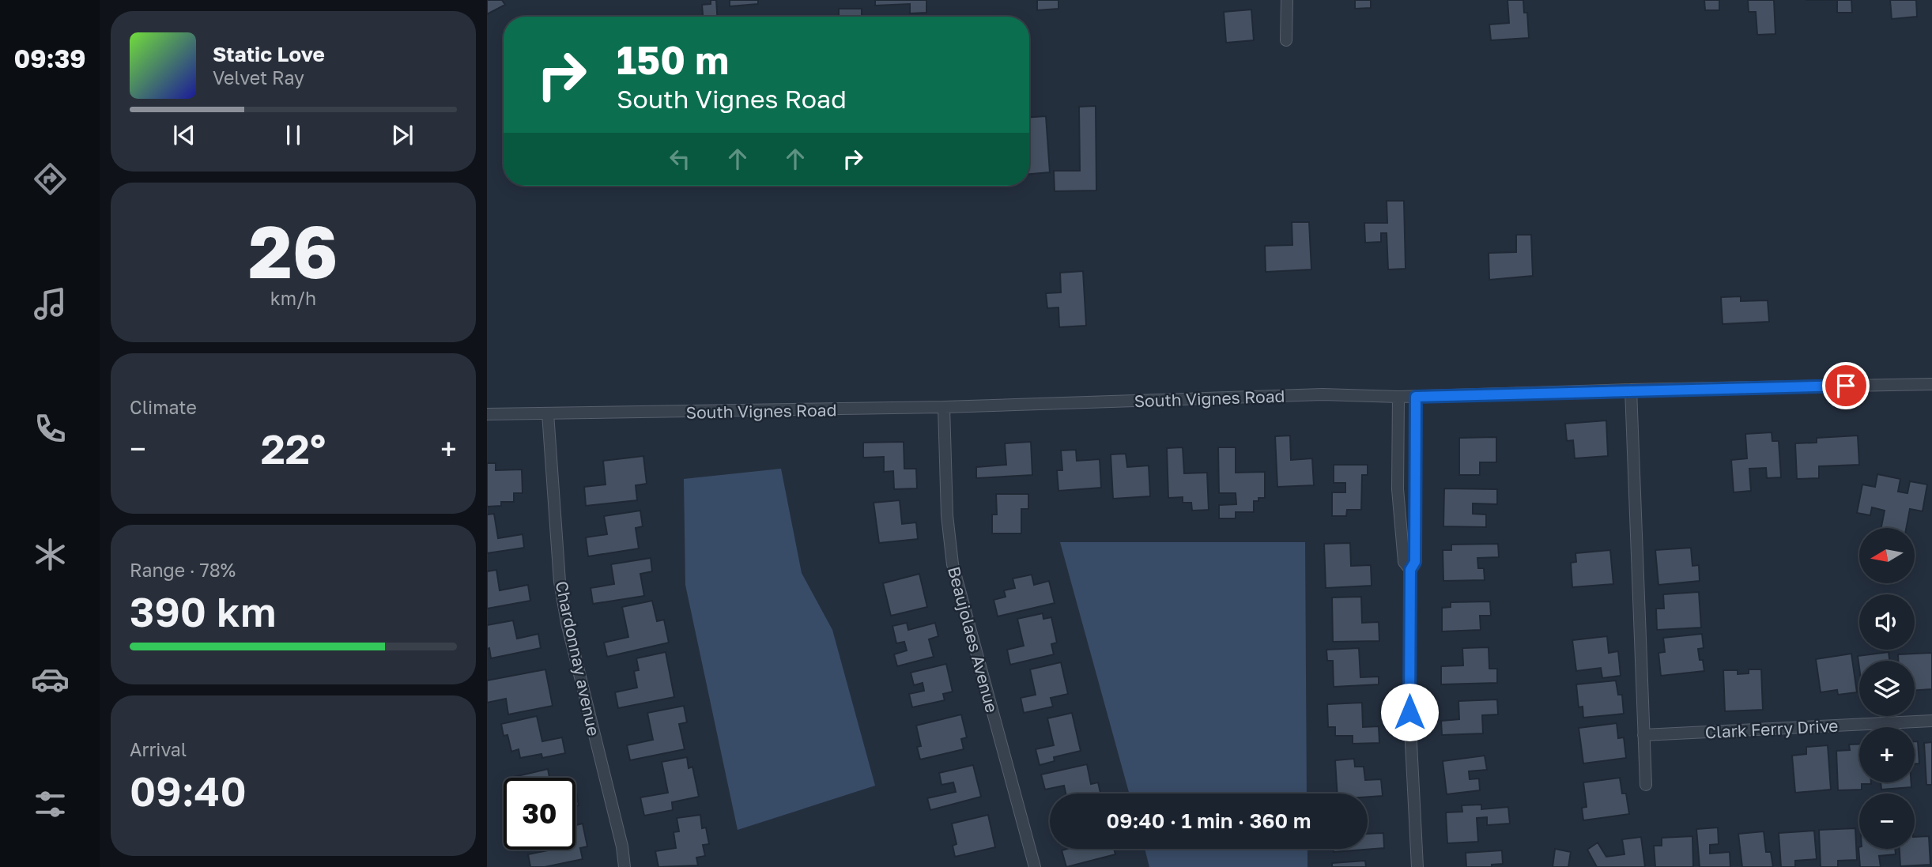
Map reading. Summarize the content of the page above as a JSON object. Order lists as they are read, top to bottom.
{
  "streets": {
    "street": [
      "South Vignes Road",
      "Beaujolaes Avenue",
      "Chardonnay avenue",
      "Clark Ferry Drive"
    ]
  },
  "crossings": [
    ["South Vignes Road", "Beaujolaes Avenue"],
    ["South Vignes Road", "Chardonnay avenue"]
  ],
  "north": "left",
  "page": {
    "tabs": "09:39",
    "turn": ["150 m", "South Vignes Road"],
    "song": ["Static Love", "Velvet Ray"],
    "tile": [
      ["26", "km/h"],
      "Climate",
      ["Range · 78%", "390 km"],
      ["Arrival", "09:40"]
    ],
    "heat": ["−", "22°", "+"],
    "map_buttons": ["+", "−"],
    "limit": "30",
    "trip": "09:40 · 1 min · 360 m"
  }
}
